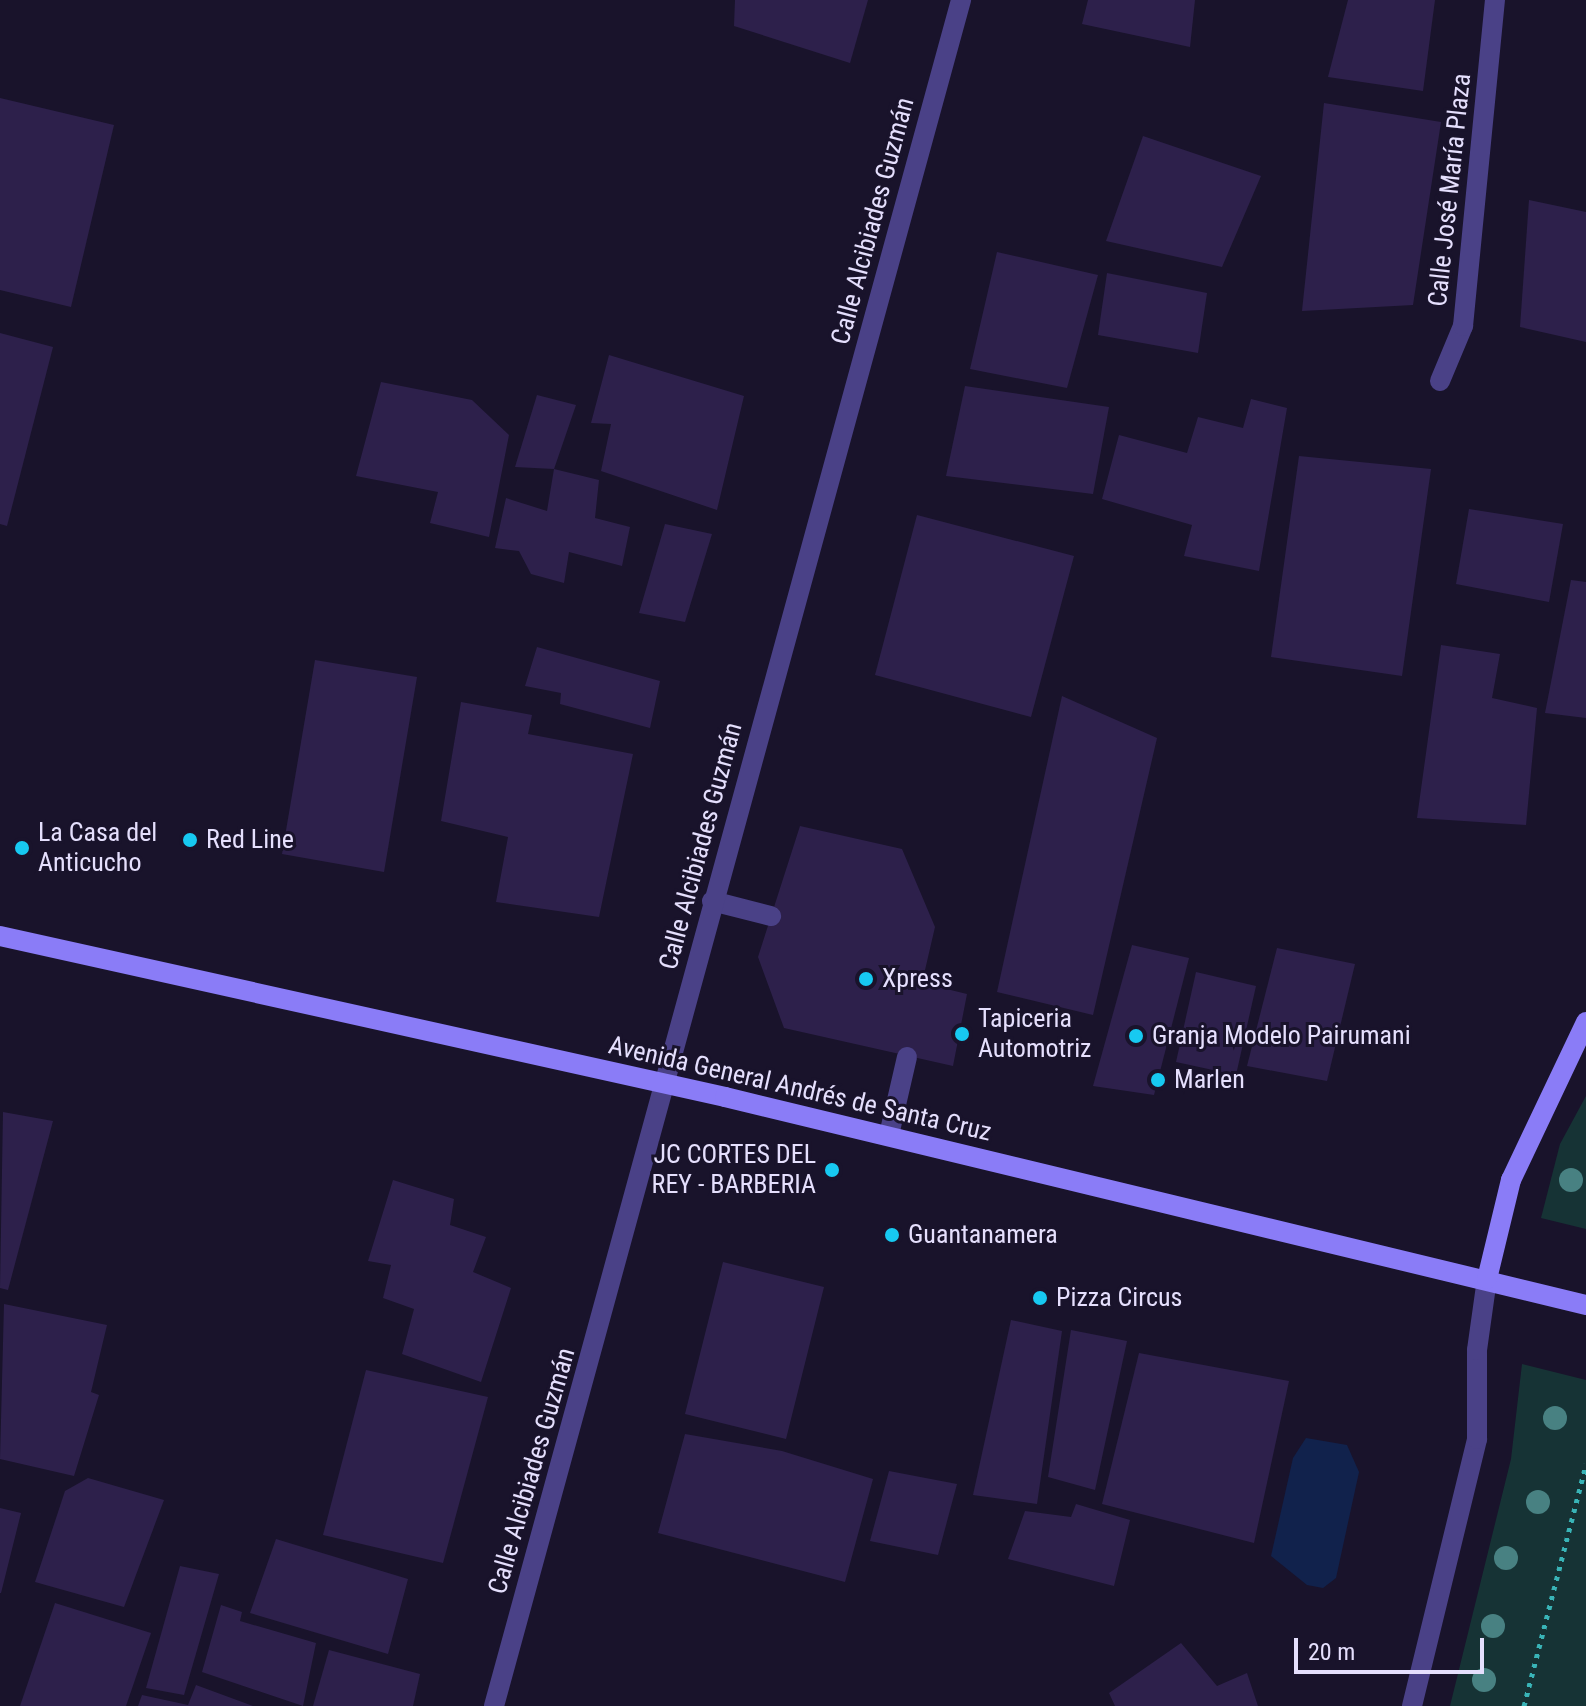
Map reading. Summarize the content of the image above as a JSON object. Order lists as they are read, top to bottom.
{
  "streets": {
    "main road": ["Avenida General Andrés de Santa Cruz"],
    "street": ["Calle José María Plaza", "Calle Alcibiades Guzmán"]
  },
  "crossings": [
    ["Calle Alcibiades Guzmán", "Avenida General Andrés de Santa Cruz"]
  ],
  "places": [
    "Red Line",
    "La Casa del Anticucho",
    "Xpress",
    "Tapiceria Automotriz",
    "Granja Modelo Pairumani",
    "Marlen",
    "JC CORTES DEL REY - BARBERIA",
    "Guantanamera",
    "Pizza Circus"
  ],
  "scale_bar": "20 m"
}
